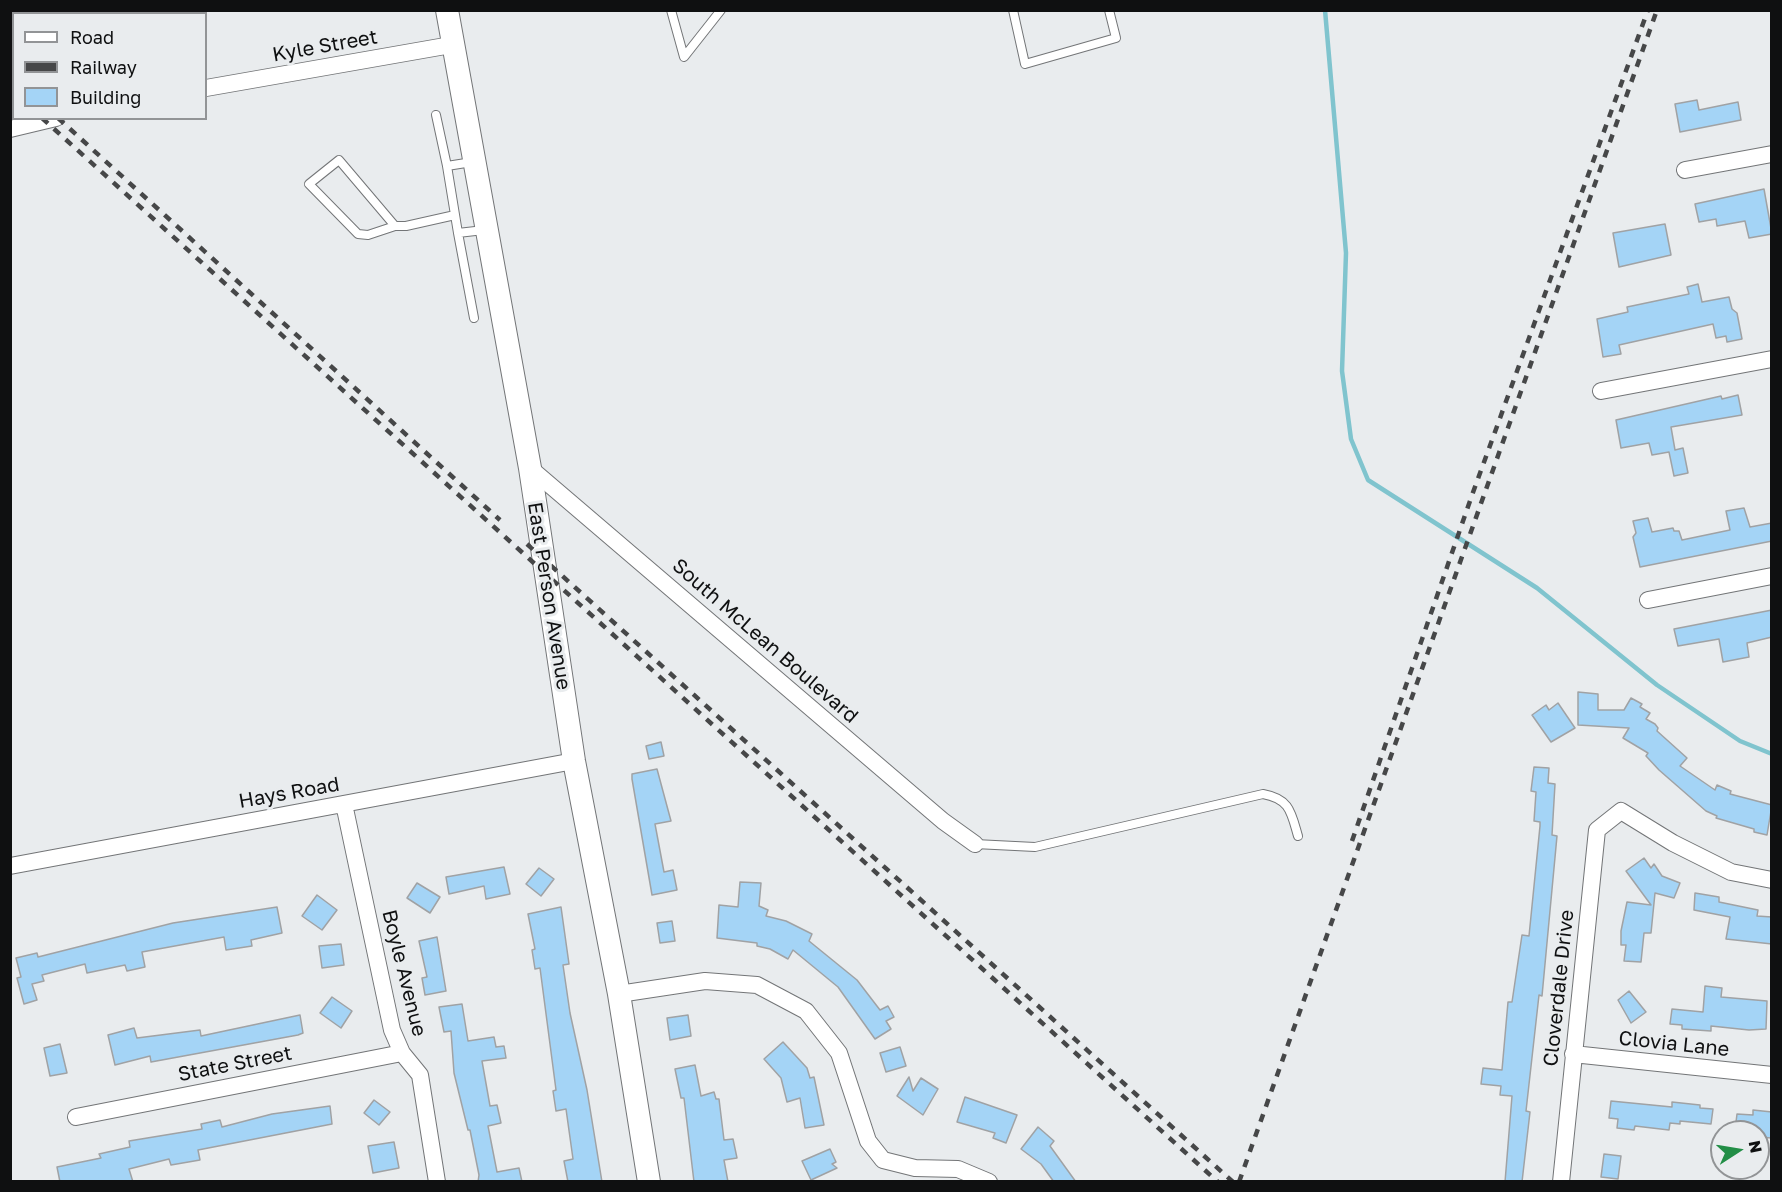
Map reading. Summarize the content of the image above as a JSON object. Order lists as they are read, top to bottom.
{
  "streets": {
    "main road": ["East Person Avenue"],
    "street": [
      "Kyle Street",
      "South McLean Boulevard",
      "Hays Road",
      "Boyle Avenue",
      "Cloverdale Drive",
      "Clovia Lane",
      "State Street"
    ]
  },
  "crossings": [
    ["Kyle Street", "East Person Avenue"],
    ["East Person Avenue", "South McLean Boulevard"],
    ["East Person Avenue", "Hays Road"],
    ["Hays Road", "Boyle Avenue"],
    ["Boyle Avenue", "State Street"],
    ["Cloverdale Drive", "Clovia Lane"]
  ],
  "legend": ["Road", "Railway", "Building"],
  "north": "right"
}
